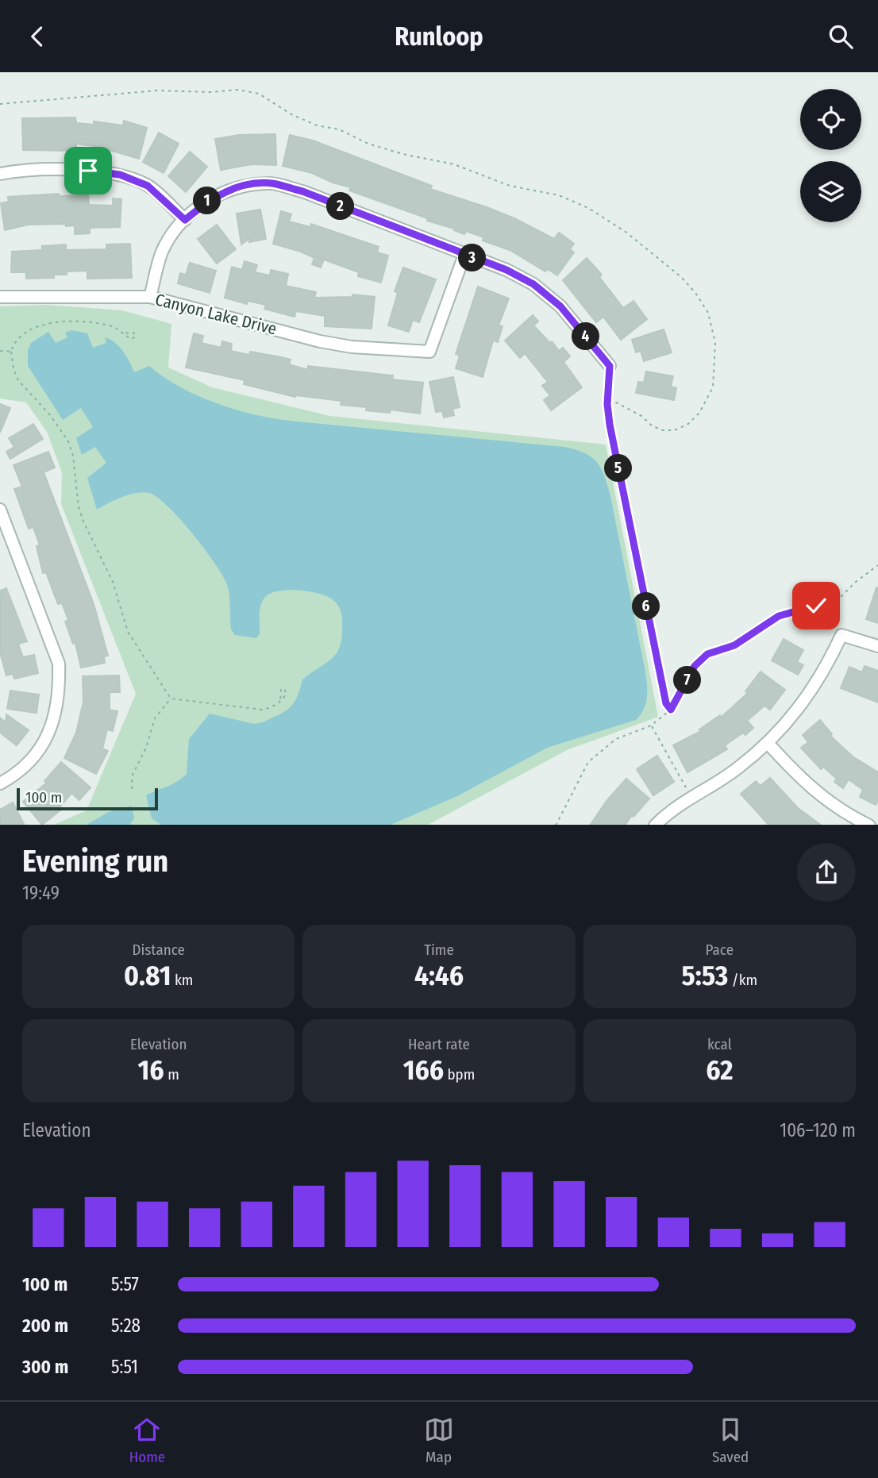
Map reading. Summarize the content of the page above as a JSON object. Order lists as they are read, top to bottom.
{
  "streets": {
    "street": ["Canyon Lake Drive"]
  },
  "scale_bar": "100 m",
  "page": {
    "header": "Runloop",
    "pins": [
      "1",
      "2",
      "3",
      "4",
      "5",
      "6",
      "7"
    ],
    "scale": "100 m",
    "heading": ["Evening run", "19:49"],
    "stats": [
      ["Distance", "0.81 km"],
      ["Time", "4:46"],
      ["Pace", "5:53 /km"],
      ["Elevation", "16 m"],
      ["Heart rate", "166 bpm"],
      ["kcal", "62"]
    ],
    "chart": ["Elevation", "106–120 m"],
    "list": [
      {
        "name": "100 m",
        "note": "5:57"
      },
      {
        "name": "200 m",
        "note": "5:28"
      },
      {
        "name": "300 m",
        "note": "5:51"
      }
    ],
    "tabs": ["Home", "Map", "Saved"]
  }
}
